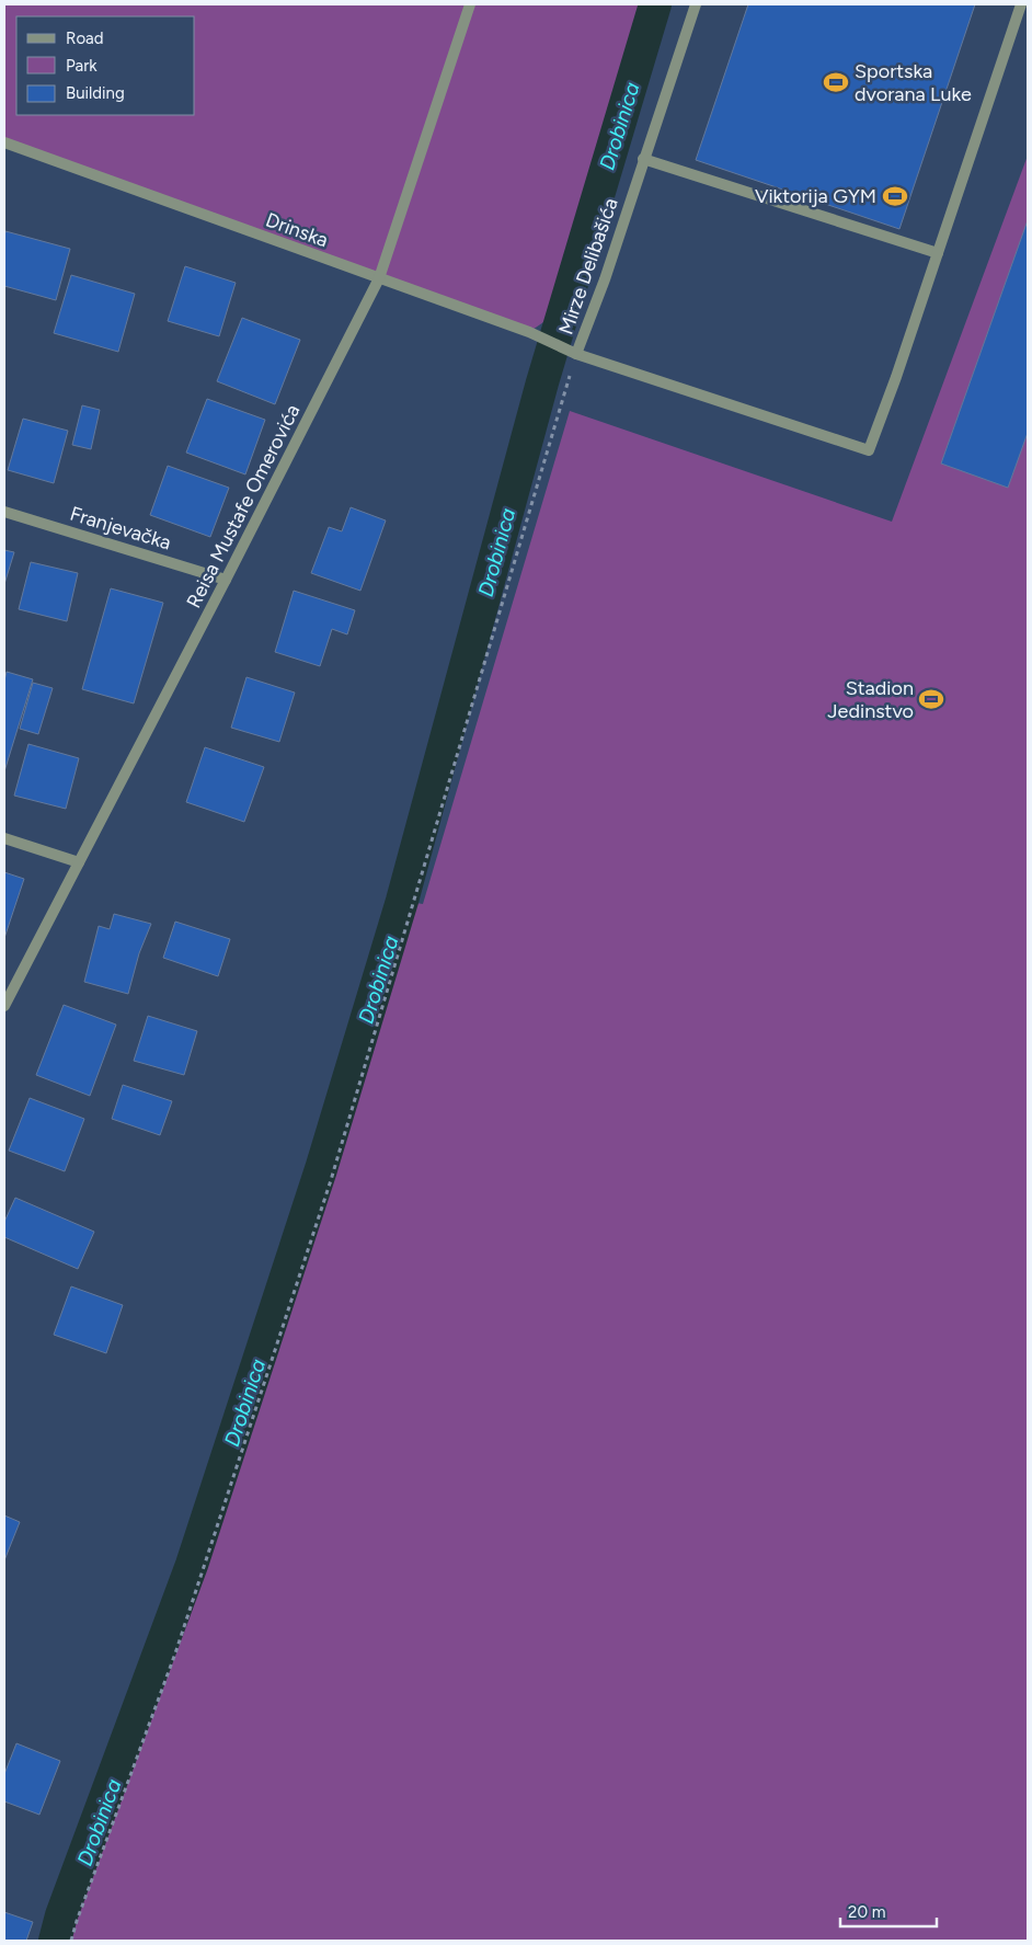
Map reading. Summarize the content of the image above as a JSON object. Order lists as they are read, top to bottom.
{
  "streets": {
    "street": [
      "Drinska",
      "Mirze Delibašića",
      "Reisa Mustafe Omerovića",
      "Franjevačka"
    ]
  },
  "crossings": [
    ["Drinska", "Mirze Delibašića"],
    ["Drinska", "Reisa Mustafe Omerovića"],
    ["Reisa Mustafe Omerovića", "Franjevačka"]
  ],
  "water": ["Drobinica"],
  "places": {
    "sports": ["Sportska dvorana Luke", "Viktorija GYM", "Stadion Jedinstvo"]
  },
  "legend": ["Road", "Park", "Building"],
  "scale_bar": "20 m"
}
